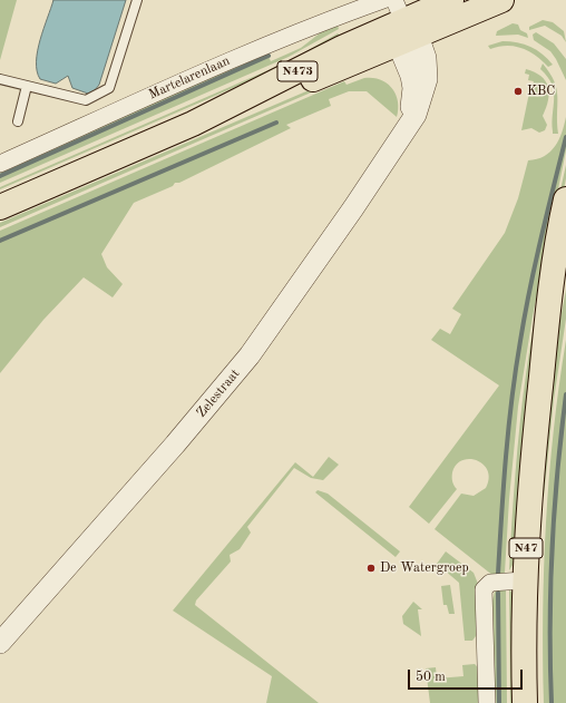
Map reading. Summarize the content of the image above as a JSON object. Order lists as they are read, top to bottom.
{
  "streets": {
    "main road": ["N473", "N47"],
    "street": ["Martelarenlaan", "Zelestraat"]
  },
  "crossings": [
    ["N473", "Zelestraat"]
  ],
  "places": ["KBC", "De Watergroep"],
  "scale_bar": "50 m"
}
